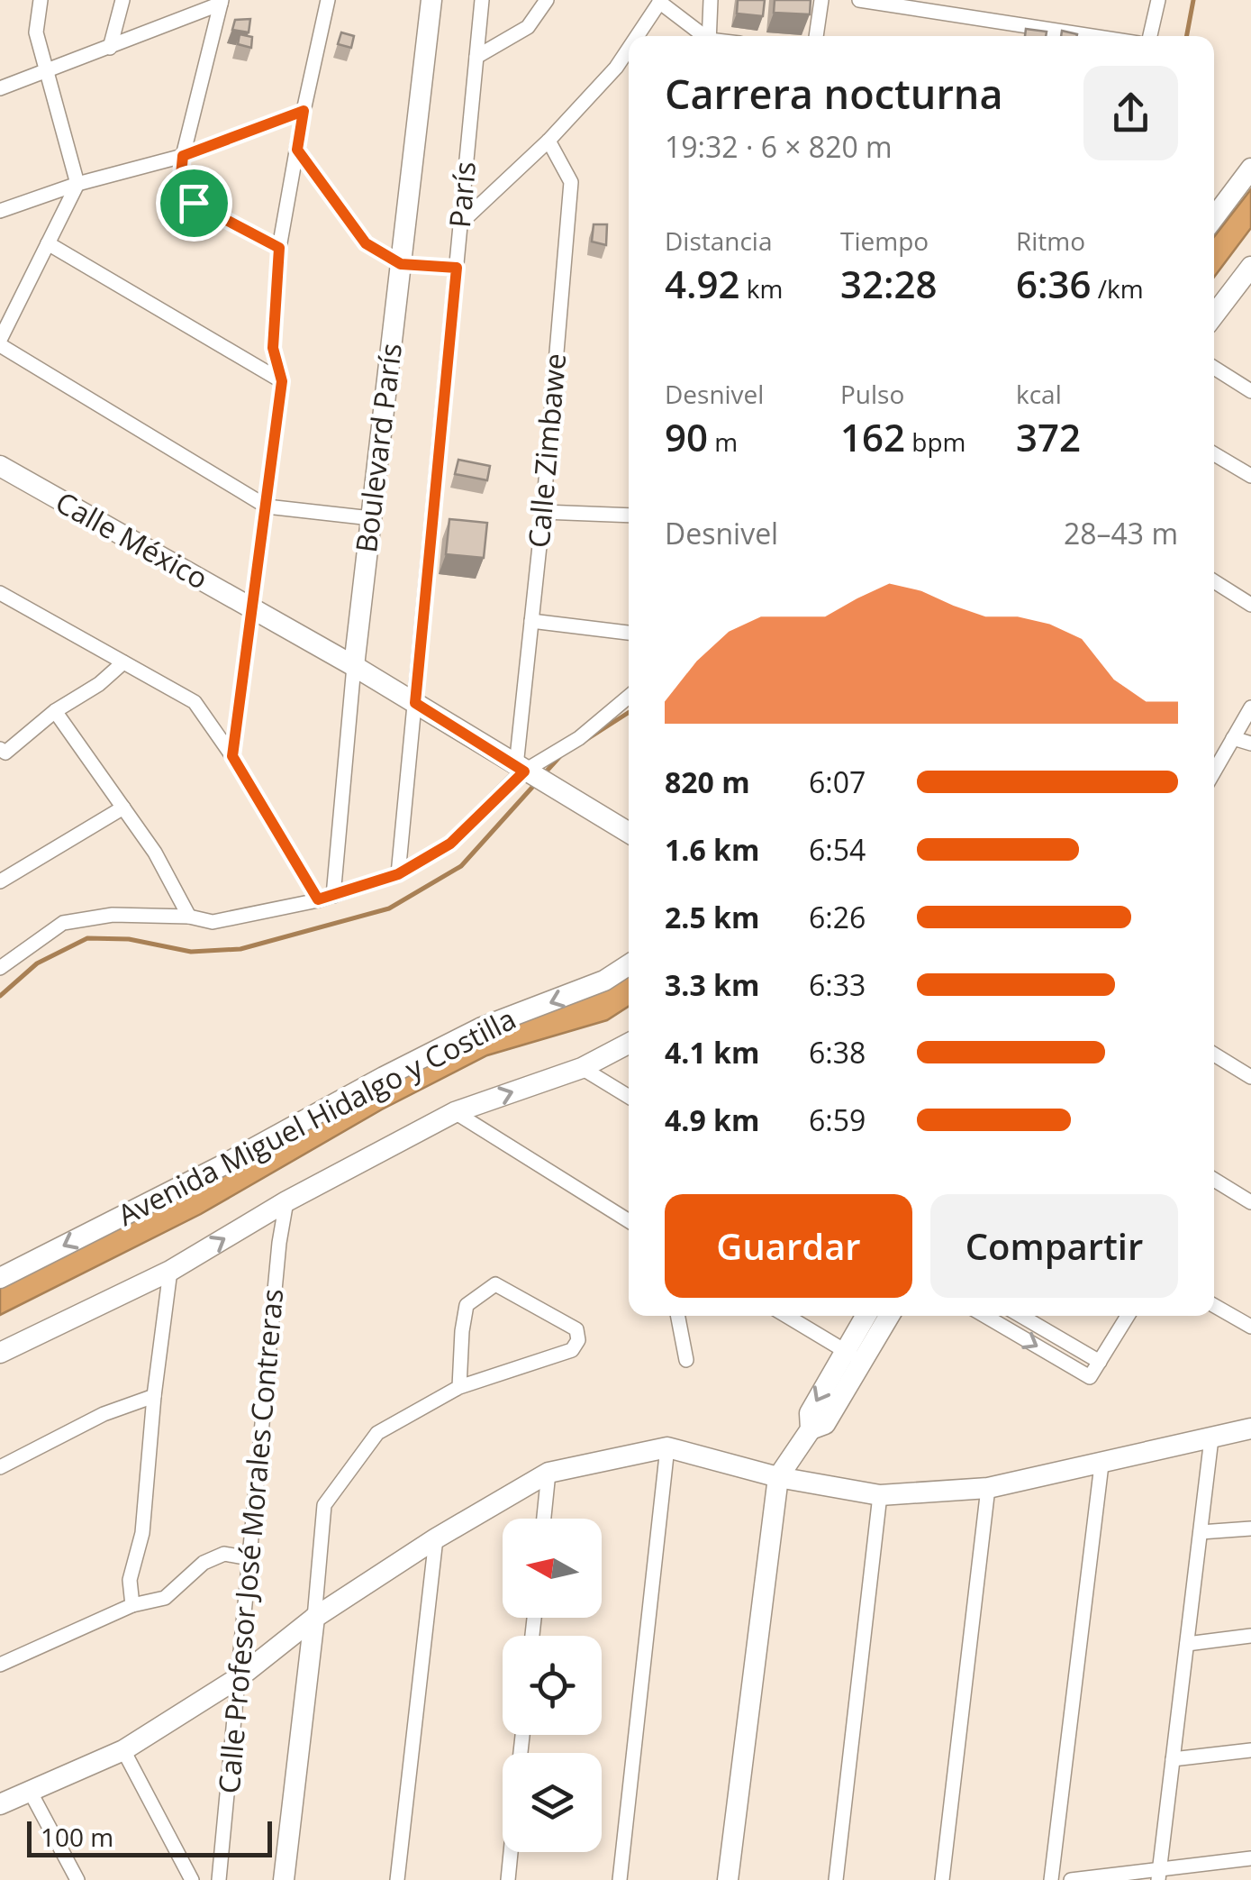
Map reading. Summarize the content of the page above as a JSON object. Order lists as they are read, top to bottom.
{
  "streets": {
    "street": [
      "París",
      "Boulevard París",
      "Calle Zimbawe",
      "Calle México",
      "Avenida Miguel Hidalgo y Costilla",
      "Calle Profesor José Morales Contreras"
    ]
  },
  "crossings": [
    ["París", "Calle México"],
    ["Boulevard París", "Calle México"],
    ["Calle Zimbawe", "Calle México"],
    ["Avenida Miguel Hidalgo y Costilla", "Calle Profesor José Morales Contreras"]
  ],
  "scale_bar": "100 m",
  "north": "left",
  "page": {
    "heading": ["Carrera nocturna", "19:32 · 6 × 820 m"],
    "stats": [
      ["Distancia", "4.92 km"],
      ["Tiempo", "32:28"],
      ["Ritmo", "6:36 /km"],
      ["Desnivel", "90 m"],
      ["Pulso", "162 bpm"],
      ["kcal", "372"]
    ],
    "chart": ["Desnivel", "28–43 m"],
    "list": [
      {
        "name": "820 m",
        "note": "6:07"
      },
      {
        "name": "1.6 km",
        "note": "6:54"
      },
      {
        "name": "2.5 km",
        "note": "6:26"
      },
      {
        "name": "3.3 km",
        "note": "6:33"
      },
      {
        "name": "4.1 km",
        "note": "6:38"
      },
      {
        "name": "4.9 km",
        "note": "6:59"
      }
    ],
    "buttons": ["Guardar", "Compartir"],
    "scale": "100 m"
  }
}
